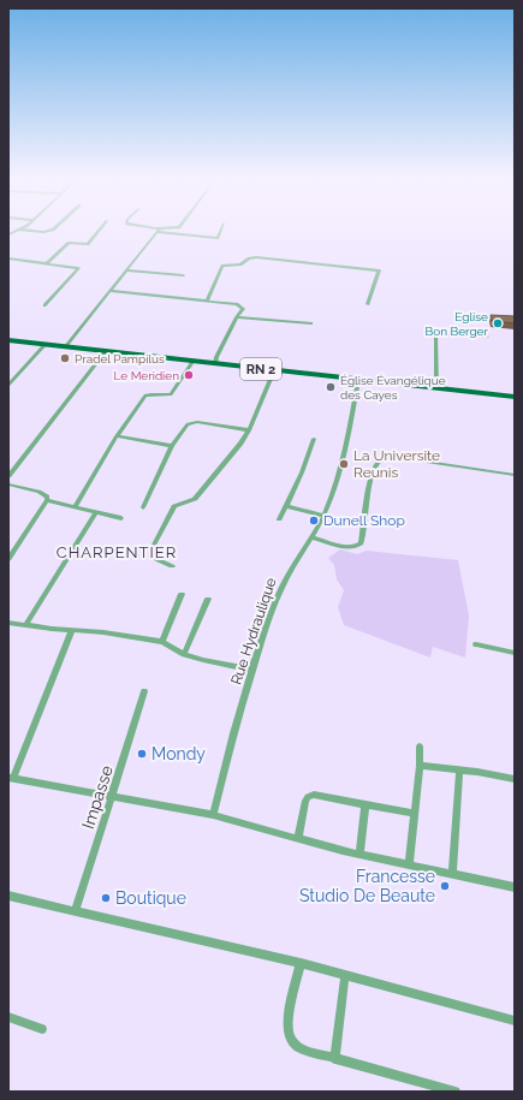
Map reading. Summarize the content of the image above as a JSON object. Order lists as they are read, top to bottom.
{
  "streets": {
    "main road": ["RN 2"],
    "street": ["Rue Hydraulique", "Impasse"]
  },
  "crossings": [
    ["RN 2", "Rue Hydraulique"]
  ],
  "districts": ["CHARPENTIER"],
  "places": [
    "Eglise Bon Berger",
    "Pradel Pampilus",
    "Le Meridien",
    "Église Évangélique des Cayes",
    "La Universite Reunis",
    "Dunell Shop",
    "Mondy",
    "Francesse Studio De Beaute",
    "Boutique"
  ]
}
